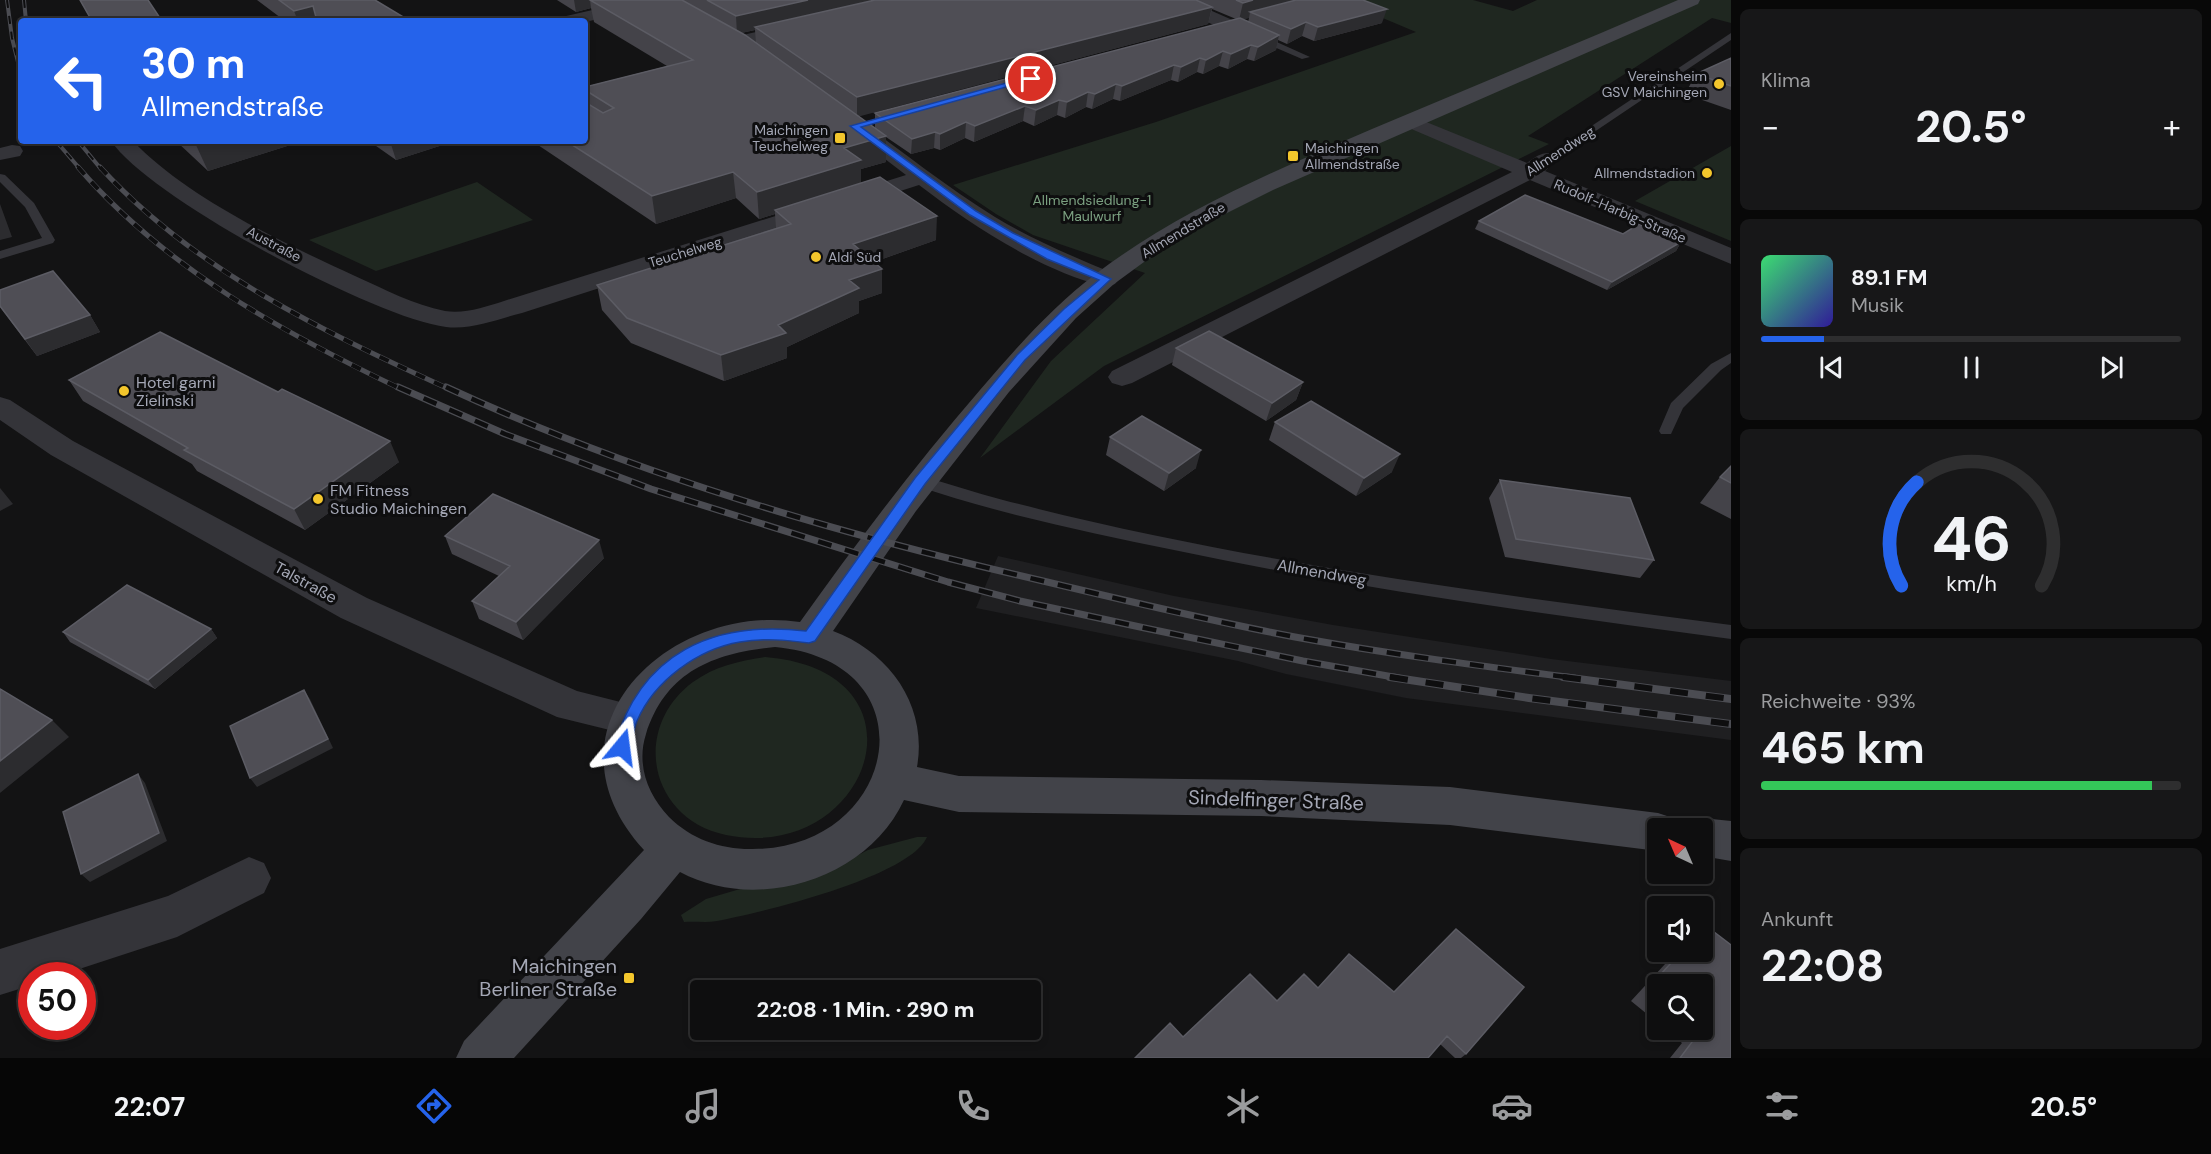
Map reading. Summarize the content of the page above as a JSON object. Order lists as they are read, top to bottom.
{
  "streets": {
    "main road": ["Allmendstraße", "Sindelfinger Straße"],
    "street": [
      "Allmendweg",
      "Rudolf-Harbig-Straße",
      "Austraße",
      "Teuchelweg",
      "Talstraße"
    ]
  },
  "crossings": [
    ["Allmendweg", "Rudolf-Harbig-Straße"],
    ["Allmendweg", "Allmendstraße"],
    ["Rudolf-Harbig-Straße", "Allmendstraße"],
    ["Austraße", "Teuchelweg"]
  ],
  "parks": ["Allmendsiedlung-1 Maulwurf"],
  "places": {
    "other": [
      "Vereinsheim GSV Maichingen",
      "Allmendstadion",
      "Aldi Süd",
      "Hotel garni Zielinski",
      "FM Fitness Studio Maichingen"
    ],
    "transit": ["Maichingen Teuchelweg", "Maichingen Allmendstraße", "Maichingen Berliner Straße"]
  },
  "north": "top left",
  "page": {
    "tile": [
      "Klima",
      ["Reichweite · 93%", "465 km"],
      ["Ankunft", "22:08"]
    ],
    "turn": ["30 m", "Allmendstraße"],
    "heat": ["−", "20.5°", "+"],
    "song": ["89.1 FM", "Musik"],
    "limit": "50",
    "trip": "22:08 · 1 Min. · 290 m",
    "tabs": ["22:07", "20.5°"],
    "gauge": ["46", "km/h"]
  }
}
